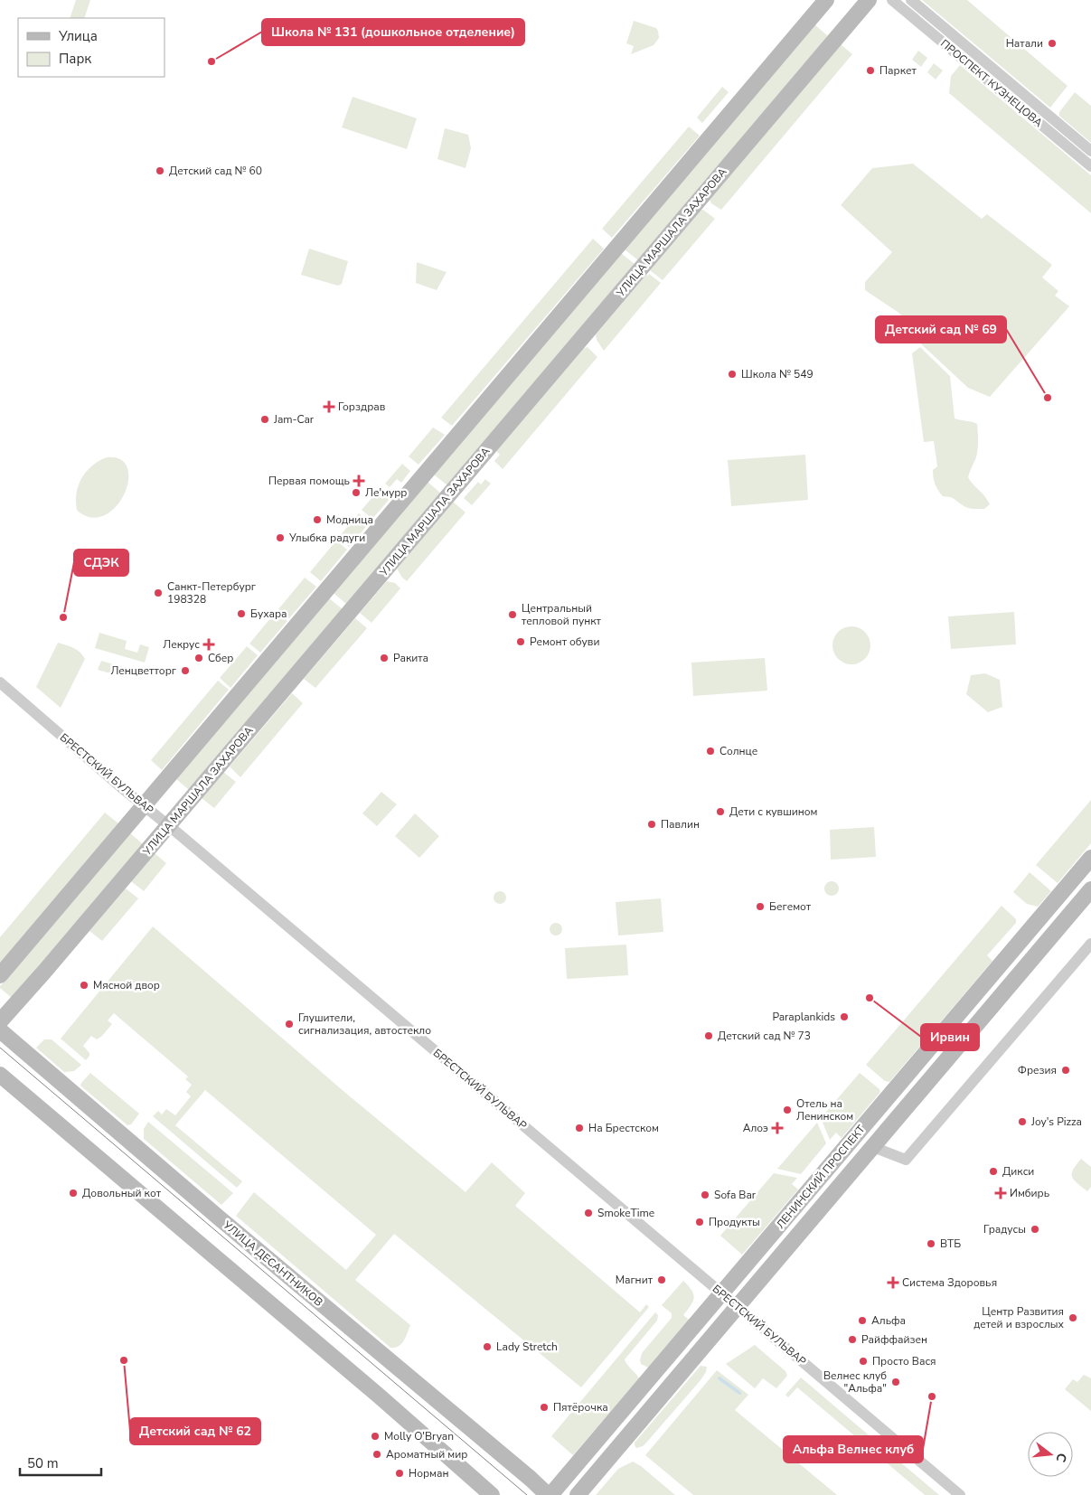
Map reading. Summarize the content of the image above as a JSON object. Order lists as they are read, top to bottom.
{
  "streets": {
    "street": [
      "ПРОСПЕКТ КУЗНЕЦОВА",
      "УЛИЦА МАРШАЛА ЗАХАРОВА",
      "БРЕСТСКИЙ БУЛЬВАР",
      "ЛЕНИНСКИЙ ПРОСПЕКТ",
      "УЛИЦА ДЕСАНТНИКОВ"
    ]
  },
  "crossings": [
    ["УЛИЦА МАРШАЛА ЗАХАРОВА", "БРЕСТСКИЙ БУЛЬВАР"],
    ["БРЕСТСКИЙ БУЛЬВАР", "ЛЕНИНСКИЙ ПРОСПЕКТ"],
    ["ЛЕНИНСКИЙ ПРОСПЕКТ", "УЛИЦА ДЕСАНТНИКОВ"]
  ],
  "places": {
    "other": [
      "Натали",
      "Школа № 131 (дошкольное отделение)",
      "Паркет",
      "Детский сад № 60",
      "Школа № 549",
      "Детский сад № 69",
      "Jam-Car",
      "Ле'мурр",
      "Модница",
      "Улыбка радуги",
      "Санкт-Петербург 198328",
      "Бухара",
      "Центральный тепловой пункт",
      "СДЭК",
      "Ремонт обуви",
      "Сбер",
      "Ракита",
      "Ленцветторг",
      "Солнце",
      "Дети с кувшином",
      "Павлин",
      "Бегемот",
      "Мясной двор",
      "Ирвин",
      "Paraplankids",
      "Глушители, сигнализация, автостекло",
      "Детский сад № 73",
      "Фрезия",
      "Отель на Ленинском",
      "Joy's Pizza",
      "На Брестском",
      "Дикси",
      "Довольный кот",
      "Sofa Bar",
      "SmokeTime",
      "Продукты",
      "Градусы",
      "ВТБ",
      "Магнит",
      "Центр Развития детей и взрослых",
      "Альфа",
      "Райффайзен",
      "Lady Stretch",
      "Детский сад № 62",
      "Просто Вася",
      "Велнес клуб \"Альфа\"",
      "Альфа Велнес клуб",
      "Пятёрочка",
      "Molly O'Bryan",
      "Ароматный мир",
      "Норман"
    ],
    "health": [
      "Горздрав",
      "Первая помощь",
      "Лекрус",
      "Алоэ",
      "Имбирь",
      "Система Здоровья"
    ]
  },
  "legend": ["Улица", "Парк"],
  "scale_bar": "50 m",
  "north": "right"
}
